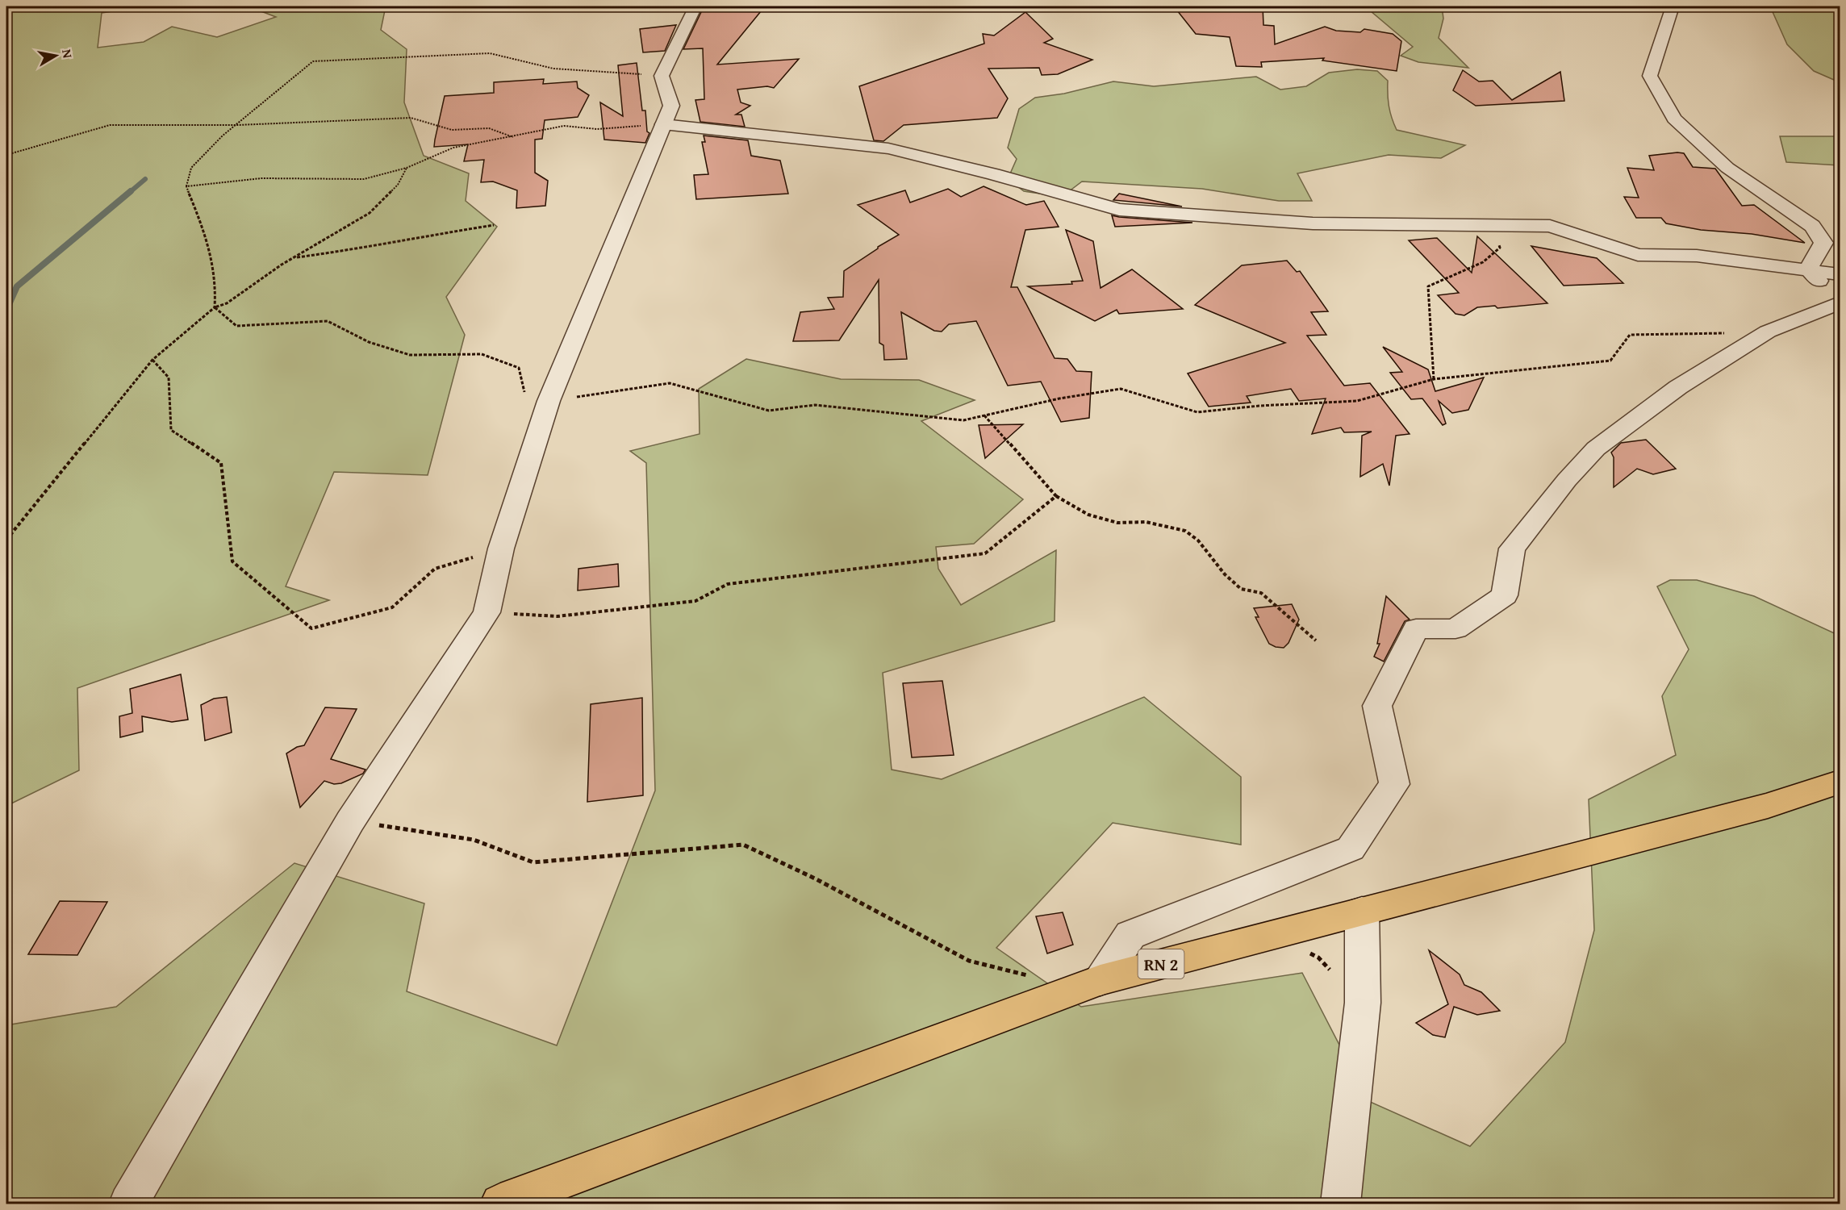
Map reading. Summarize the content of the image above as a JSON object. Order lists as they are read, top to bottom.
{
  "streets": {
    "main road": ["RN 2"]
  },
  "north": "right"
}
